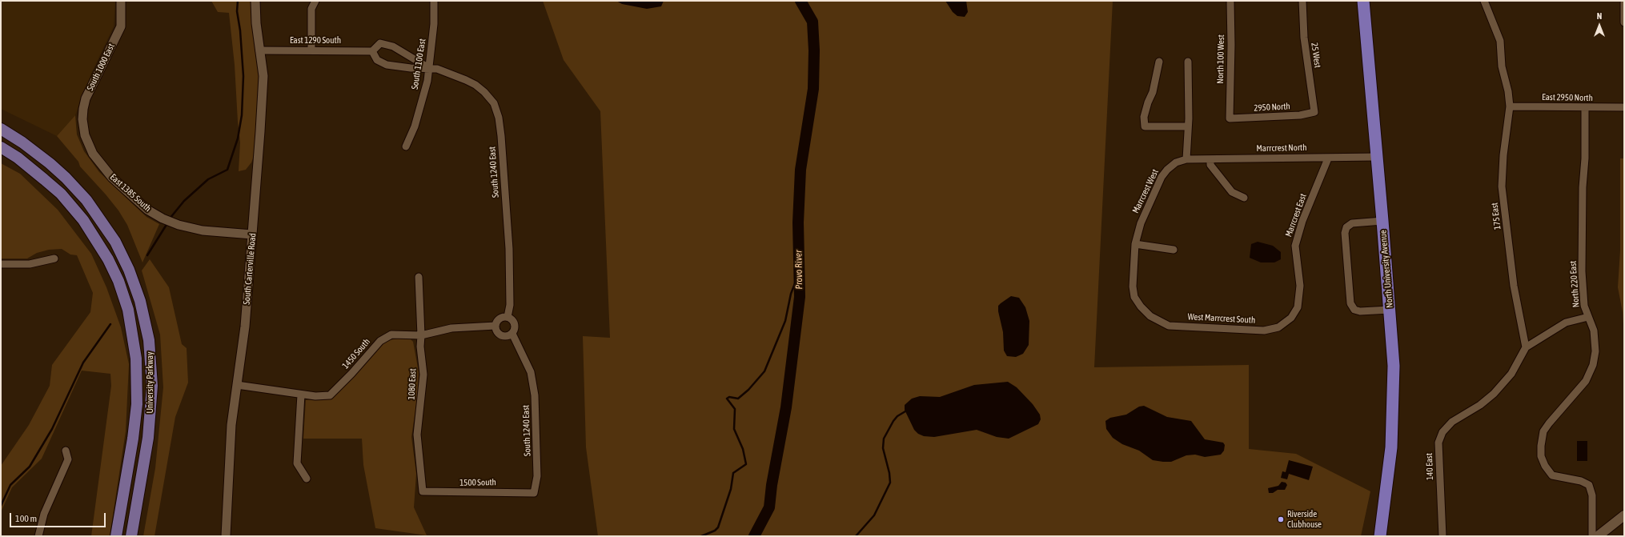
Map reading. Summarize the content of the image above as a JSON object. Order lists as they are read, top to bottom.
{
  "streets": {
    "highway": ["North University Avenue"],
    "main road": ["University Parkway"],
    "street": [
      "East 1290 South",
      "25 West",
      "North 100 West",
      "South 1100 East",
      "South 1000 East",
      "East 2950 North",
      "2950 North",
      "Marrcrest North",
      "South 1240 East",
      "Marrcrest West",
      "East 1385 South",
      "Marrcrest East",
      "175 East",
      "South Carterville Road",
      "North 220 East",
      "West Marrcrest South",
      "1450 South",
      "1080 East",
      "140 East",
      "1500 South"
    ]
  },
  "crossings": [
    ["East 1290 South", "South 1100 East"],
    ["East 1290 South", "South 1240 East"],
    ["East 1290 South", "South Carterville Road"],
    ["25 West", "2950 North"],
    ["North 100 West", "2950 North"],
    ["South 1100 East", "South 1240 East"],
    ["South 1000 East", "East 1385 South"],
    ["East 2950 North", "175 East"],
    ["East 2950 North", "North 220 East"],
    ["Marrcrest North", "Marrcrest West"],
    ["Marrcrest North", "Marrcrest East"],
    ["Marrcrest North", "North University Avenue"],
    ["South 1240 East", "1450 South"],
    ["South 1240 East", "1500 South"],
    ["Marrcrest West", "West Marrcrest South"],
    ["East 1385 South", "South Carterville Road"],
    ["Marrcrest East", "West Marrcrest South"],
    ["175 East", "140 East"],
    ["South Carterville Road", "1450 South"],
    ["1450 South", "1080 East"],
    ["1080 East", "1500 South"]
  ],
  "water": ["Provo River"],
  "places": ["Riverside Clubhouse"],
  "scale_bar": "100 m",
  "north": "top"
}
